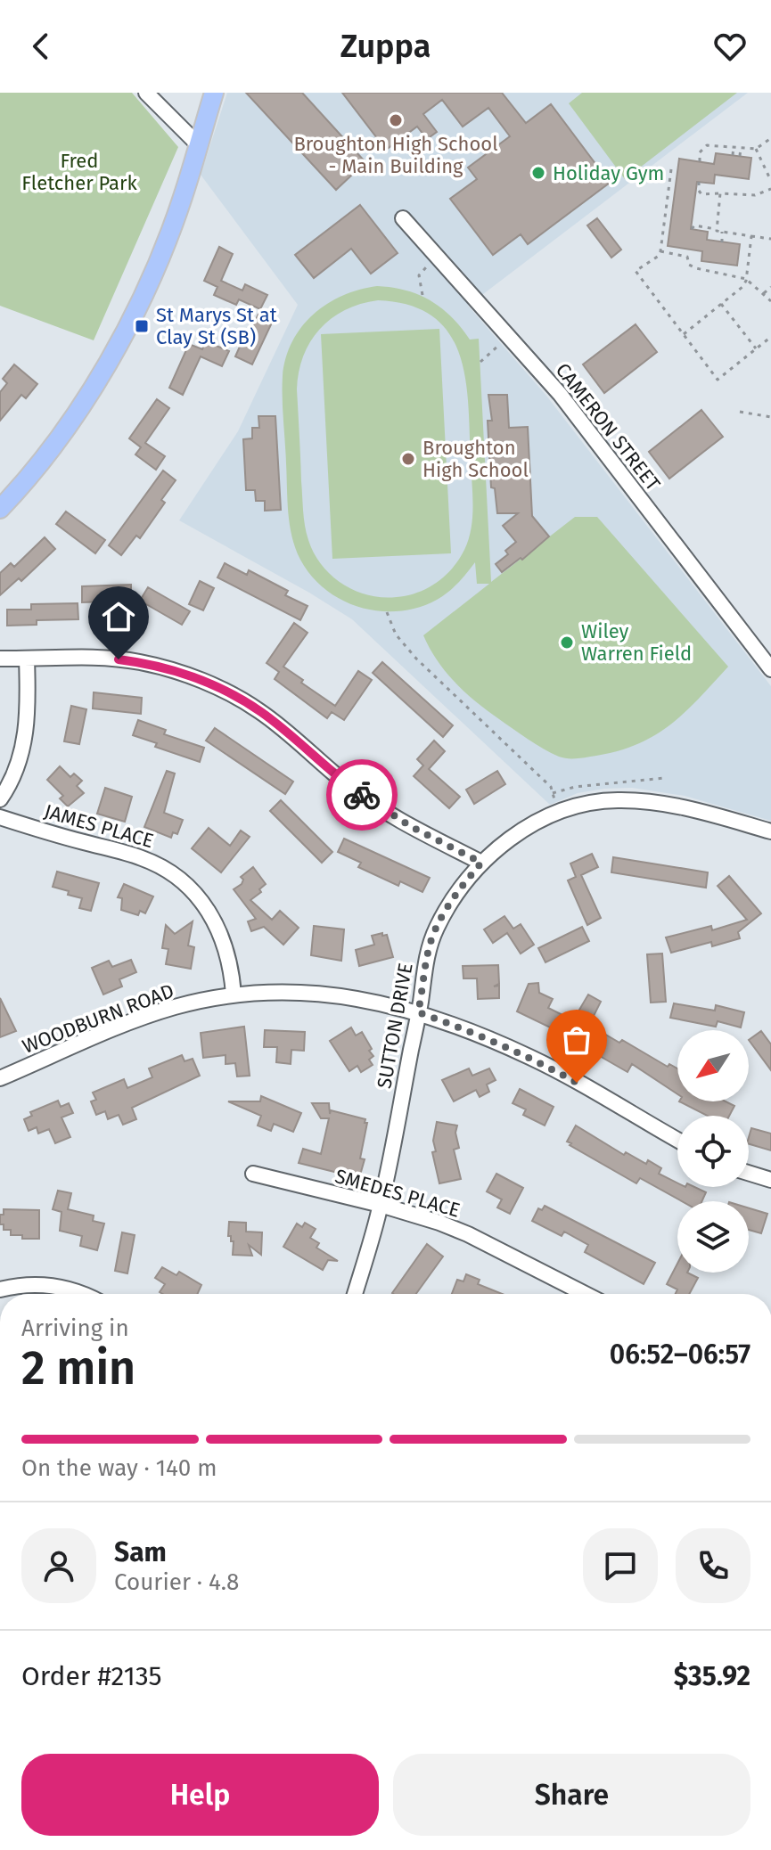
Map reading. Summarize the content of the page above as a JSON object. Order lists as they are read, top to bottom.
{
  "streets": {
    "street": [
      "CAMERON STREET",
      "JAMES PLACE",
      "WOODBURN ROAD",
      "SUTTON DRIVE",
      "SMEDES PLACE"
    ]
  },
  "crossings": [
    ["JAMES PLACE", "WOODBURN ROAD"],
    ["WOODBURN ROAD", "SUTTON DRIVE"],
    ["SUTTON DRIVE", "SMEDES PLACE"]
  ],
  "parks": ["Fred Fletcher Park"],
  "places": {
    "other": [
      "Broughton High School - Main Building",
      "Holiday Gym",
      "Broughton High School",
      "Wiley Warren Field"
    ],
    "transit": ["St Marys St at Clay St (SB)"]
  },
  "north": "bottom left",
  "page": {
    "header": "Zuppa",
    "heading": ["2 min", "Arriving in", "06:52–06:57"],
    "panel": [
      "Sam",
      "Courier · 4.8",
      "Order #2135",
      "$35.92"
    ],
    "bar": "On the way · 140 m",
    "buttons": ["Help", "Share"]
  }
}
